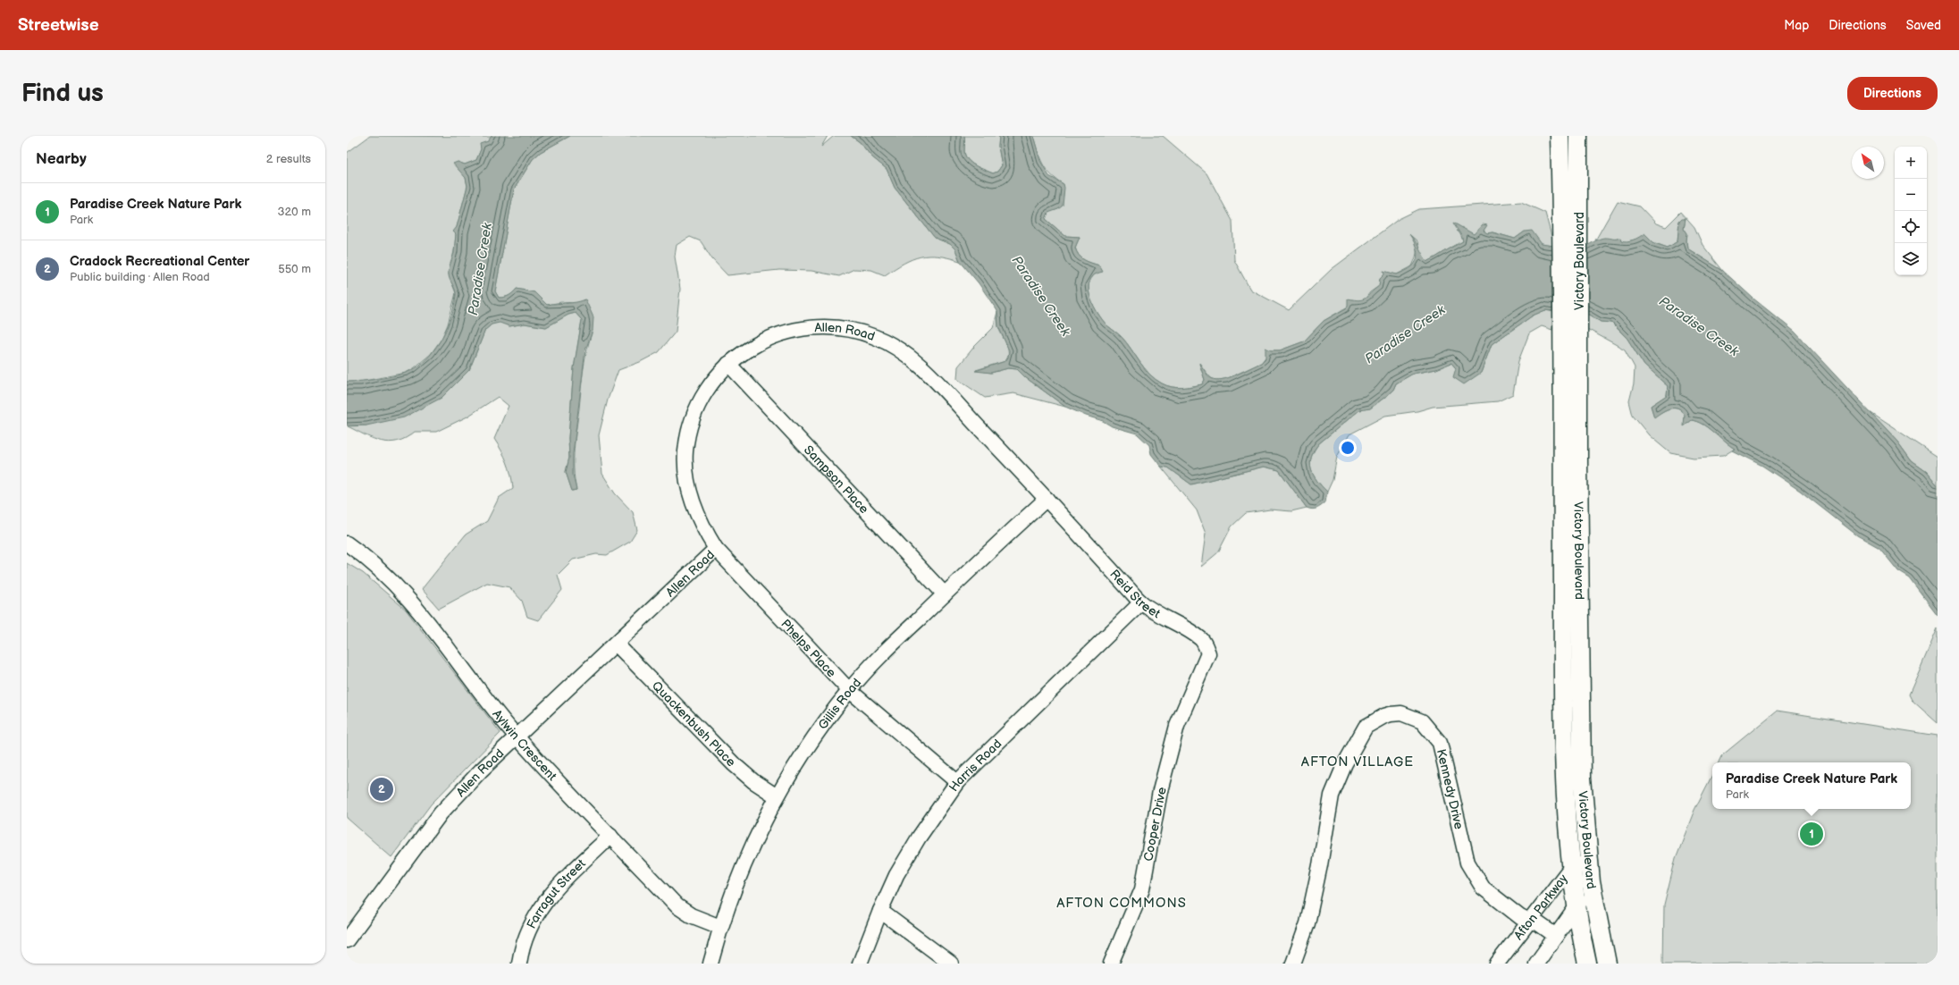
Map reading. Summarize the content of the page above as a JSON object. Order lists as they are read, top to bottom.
{
  "streets": {
    "main road": ["Victory Boulevard"],
    "street": [
      "Allen Road",
      "Sampson Place",
      "Reid Street",
      "Phelps Place",
      "Gillis Road",
      "Quackenbush Place",
      "Aylwin Crescent",
      "Harris Road",
      "Kennedy Drive",
      "Cooper Drive",
      "Farragut Street",
      "Afton Parkway"
    ]
  },
  "crossings": [
    ["Victory Boulevard", "Afton Parkway"],
    ["Allen Road", "Sampson Place"],
    ["Allen Road", "Reid Street"],
    ["Allen Road", "Phelps Place"],
    ["Allen Road", "Gillis Road"],
    ["Allen Road", "Quackenbush Place"],
    ["Allen Road", "Aylwin Crescent"],
    ["Sampson Place", "Gillis Road"],
    ["Reid Street", "Gillis Road"],
    ["Reid Street", "Harris Road"],
    ["Reid Street", "Cooper Drive"],
    ["Phelps Place", "Gillis Road"],
    ["Phelps Place", "Harris Road"],
    ["Gillis Road", "Quackenbush Place"],
    ["Gillis Road", "Aylwin Crescent"],
    ["Aylwin Crescent", "Farragut Street"],
    ["Kennedy Drive", "Afton Parkway"]
  ],
  "districts": ["AFTON VILLAGE", "AFTON COMMONS"],
  "water": ["Paradise Creek"],
  "north": "top left",
  "page": {
    "header": "Streetwise",
    "nav": ["Map", "Directions", "Saved"],
    "buttons": "Directions",
    "title": "Find us",
    "heading": ["Nearby", "2 results"],
    "map_buttons": ["+", "−"],
    "list": [
      {
        "mark": "1",
        "name": "Paradise Creek Nature Park",
        "note": "Park",
        "value": "320 m"
      },
      {
        "mark": "2",
        "name": "Cradock Recreational Center",
        "note": "Public building · Allen Road",
        "value": "550 m"
      }
    ],
    "popup": ["Paradise Creek Nature Park", "Park"],
    "pins": ["2", "1"]
  }
}
